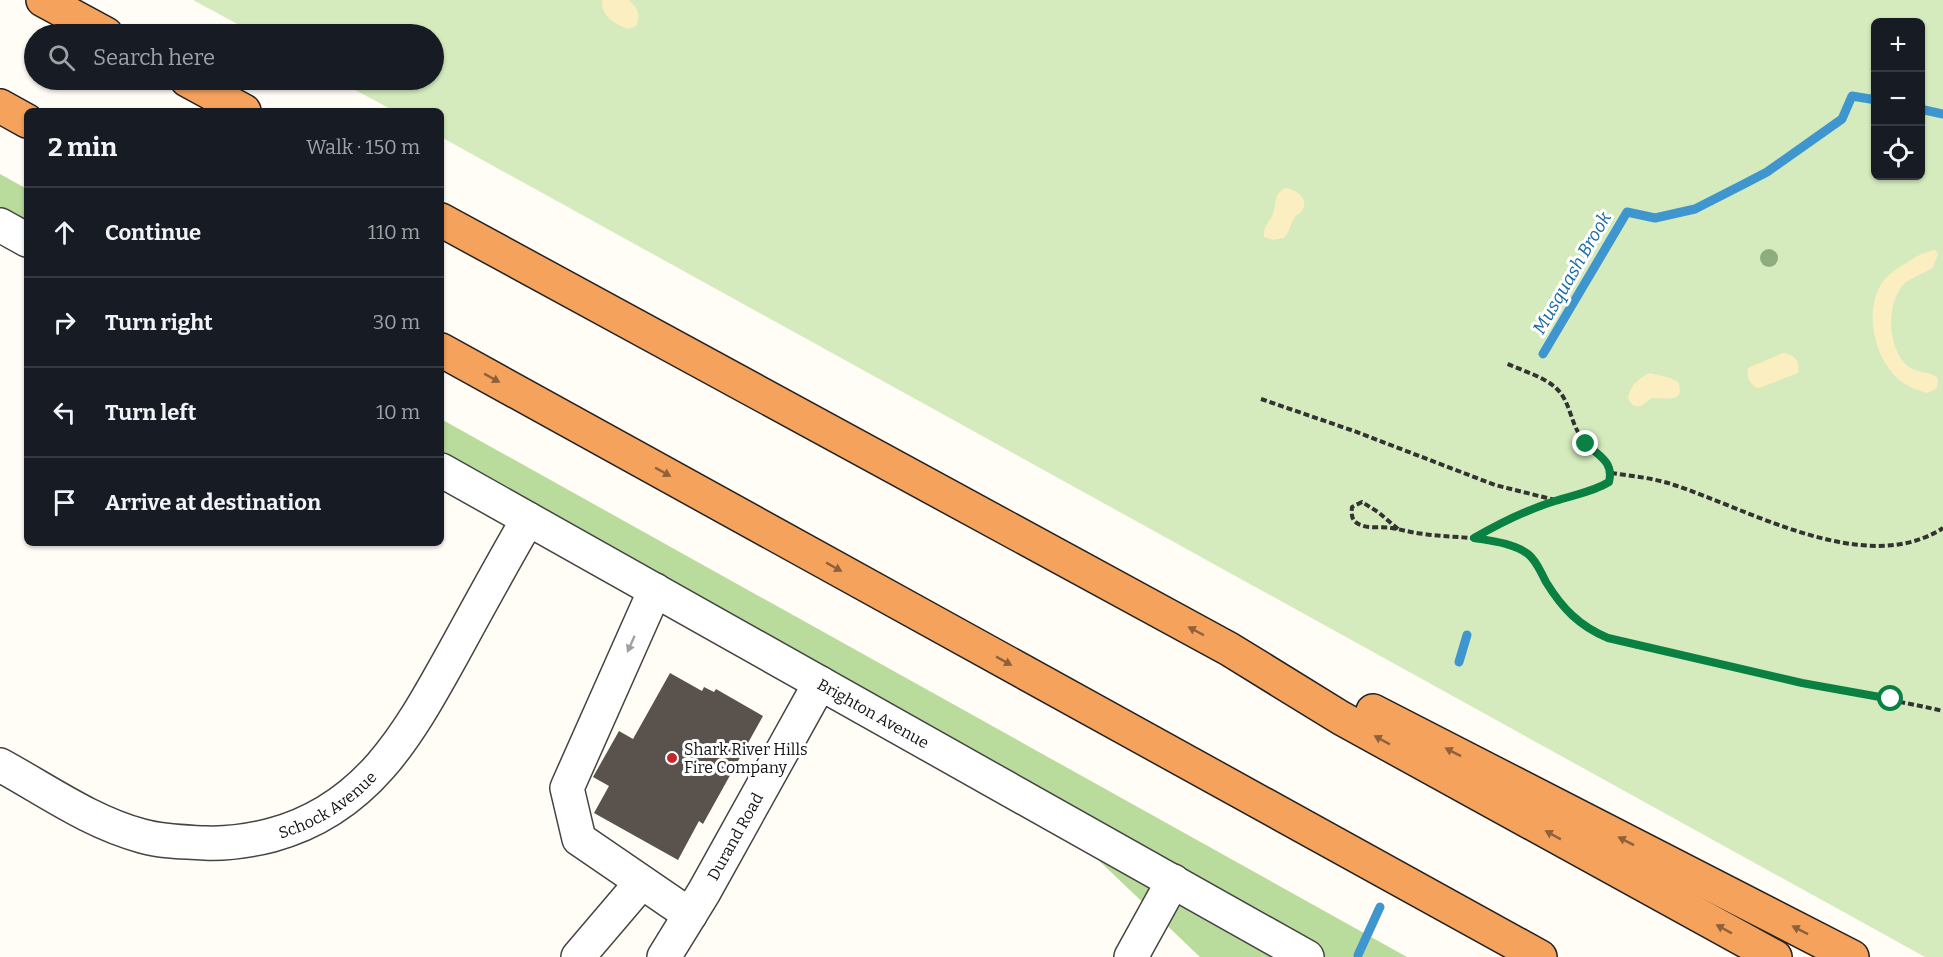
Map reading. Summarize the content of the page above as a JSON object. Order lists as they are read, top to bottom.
{
  "streets": {
    "street": ["Brighton Avenue", "Schock Avenue", "Durand Road"]
  },
  "crossings": [
    ["Brighton Avenue", "Schock Avenue"],
    ["Brighton Avenue", "Durand Road"]
  ],
  "water": ["Musquash Brook"],
  "places": ["Shark River Hills Fire Company"],
  "page": {
    "map_buttons": ["+", "−"],
    "search": "Search here",
    "heading": ["2 min", "Walk · 150 m"],
    "list": [
      ["Continue", "110 m"],
      ["Turn right", "30 m"],
      ["Turn left", "10 m"],
      "Arrive at destination"
    ]
  }
}
